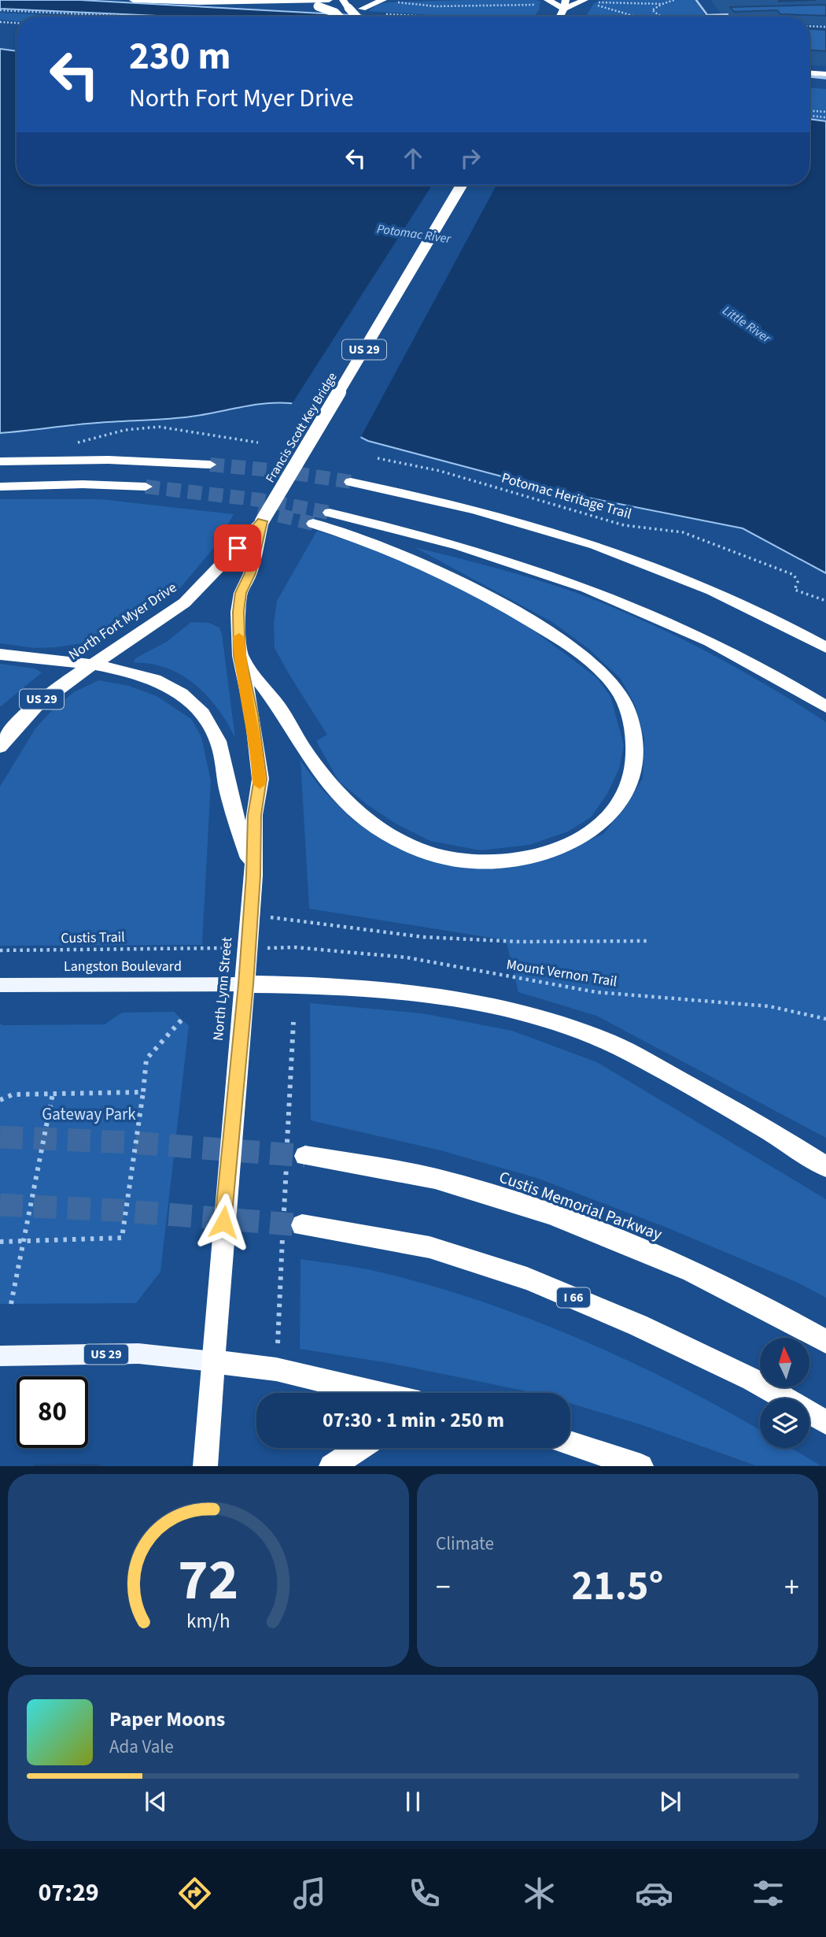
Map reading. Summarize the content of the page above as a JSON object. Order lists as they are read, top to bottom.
{
  "streets": {
    "highway": [
      "US 29",
      "Francis Scott Key Bridge",
      "North Fort Myer Drive",
      "North Lynn Street",
      "Custis Memorial Parkway",
      "I 66"
    ],
    "main road": ["Langston Boulevard"],
    "path": ["Potomac Heritage Trail", "Custis Trail", "Mount Vernon Trail"]
  },
  "crossings": [
    ["US 29", "North Lynn Street"],
    ["Francis Scott Key Bridge", "North Fort Myer Drive"],
    ["Francis Scott Key Bridge", "North Lynn Street"],
    ["North Fort Myer Drive", "North Lynn Street"],
    ["Langston Boulevard", "North Lynn Street"]
  ],
  "water": ["Potomac River", "Little River"],
  "parks": ["Gateway Park"],
  "north": "top",
  "page": {
    "turn": ["230 m", "North Fort Myer Drive"],
    "limit": "80",
    "trip": "07:30 · 1 min · 250 m",
    "tile": "Climate",
    "heat": ["−", "21.5°", "+"],
    "song": ["Paper Moons", "Ada Vale"],
    "tabs": "07:29",
    "gauge": ["72", "km/h"]
  }
}
